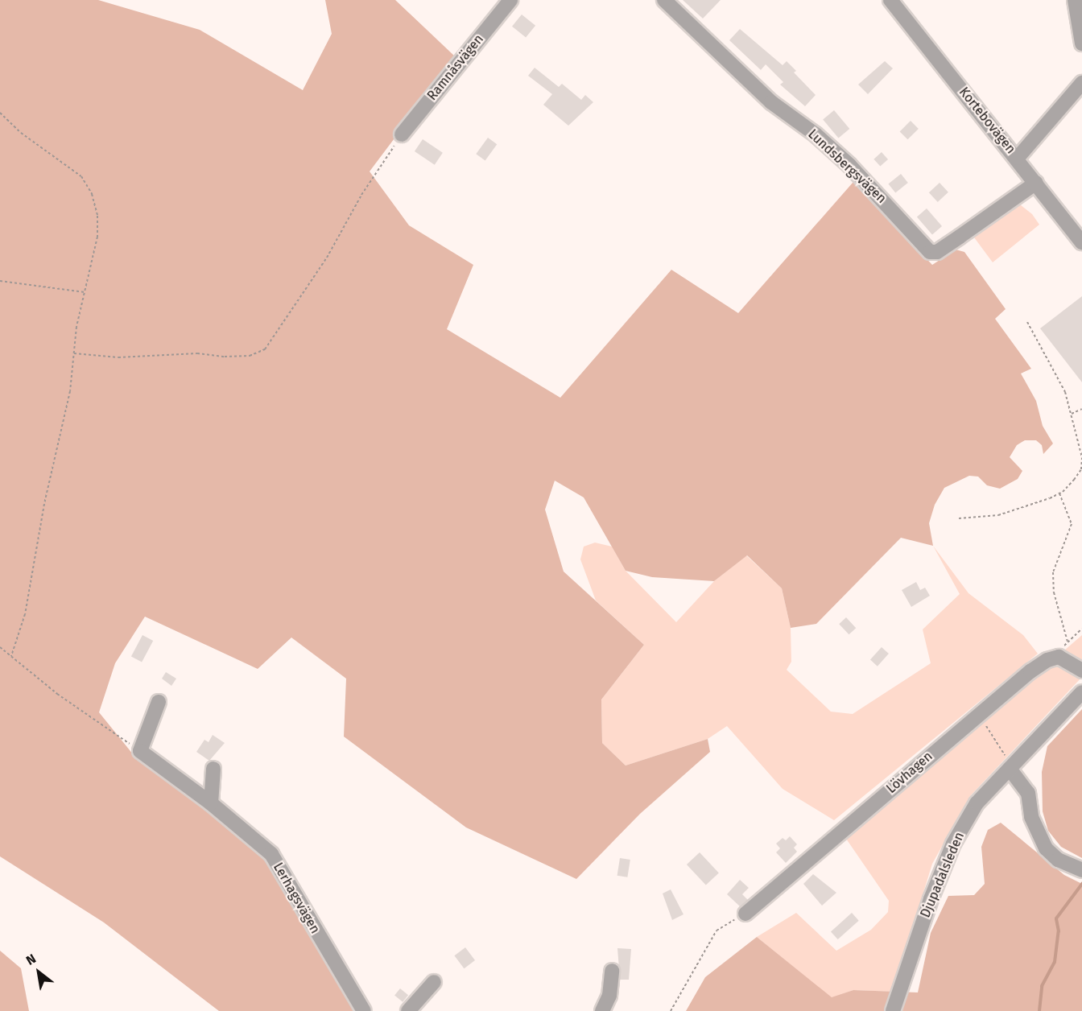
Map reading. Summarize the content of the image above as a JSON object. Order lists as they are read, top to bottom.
{
  "streets": {
    "street": [
      "Ramnåsvägen",
      "Kortebovägen",
      "Lundsbergsvägen",
      "Lövhagen",
      "Djupadalsleden",
      "Lerhagsvägen"
    ]
  },
  "crossings": [
    ["Kortebovägen", "Lundsbergsvägen"]
  ],
  "north": "top left"
}
